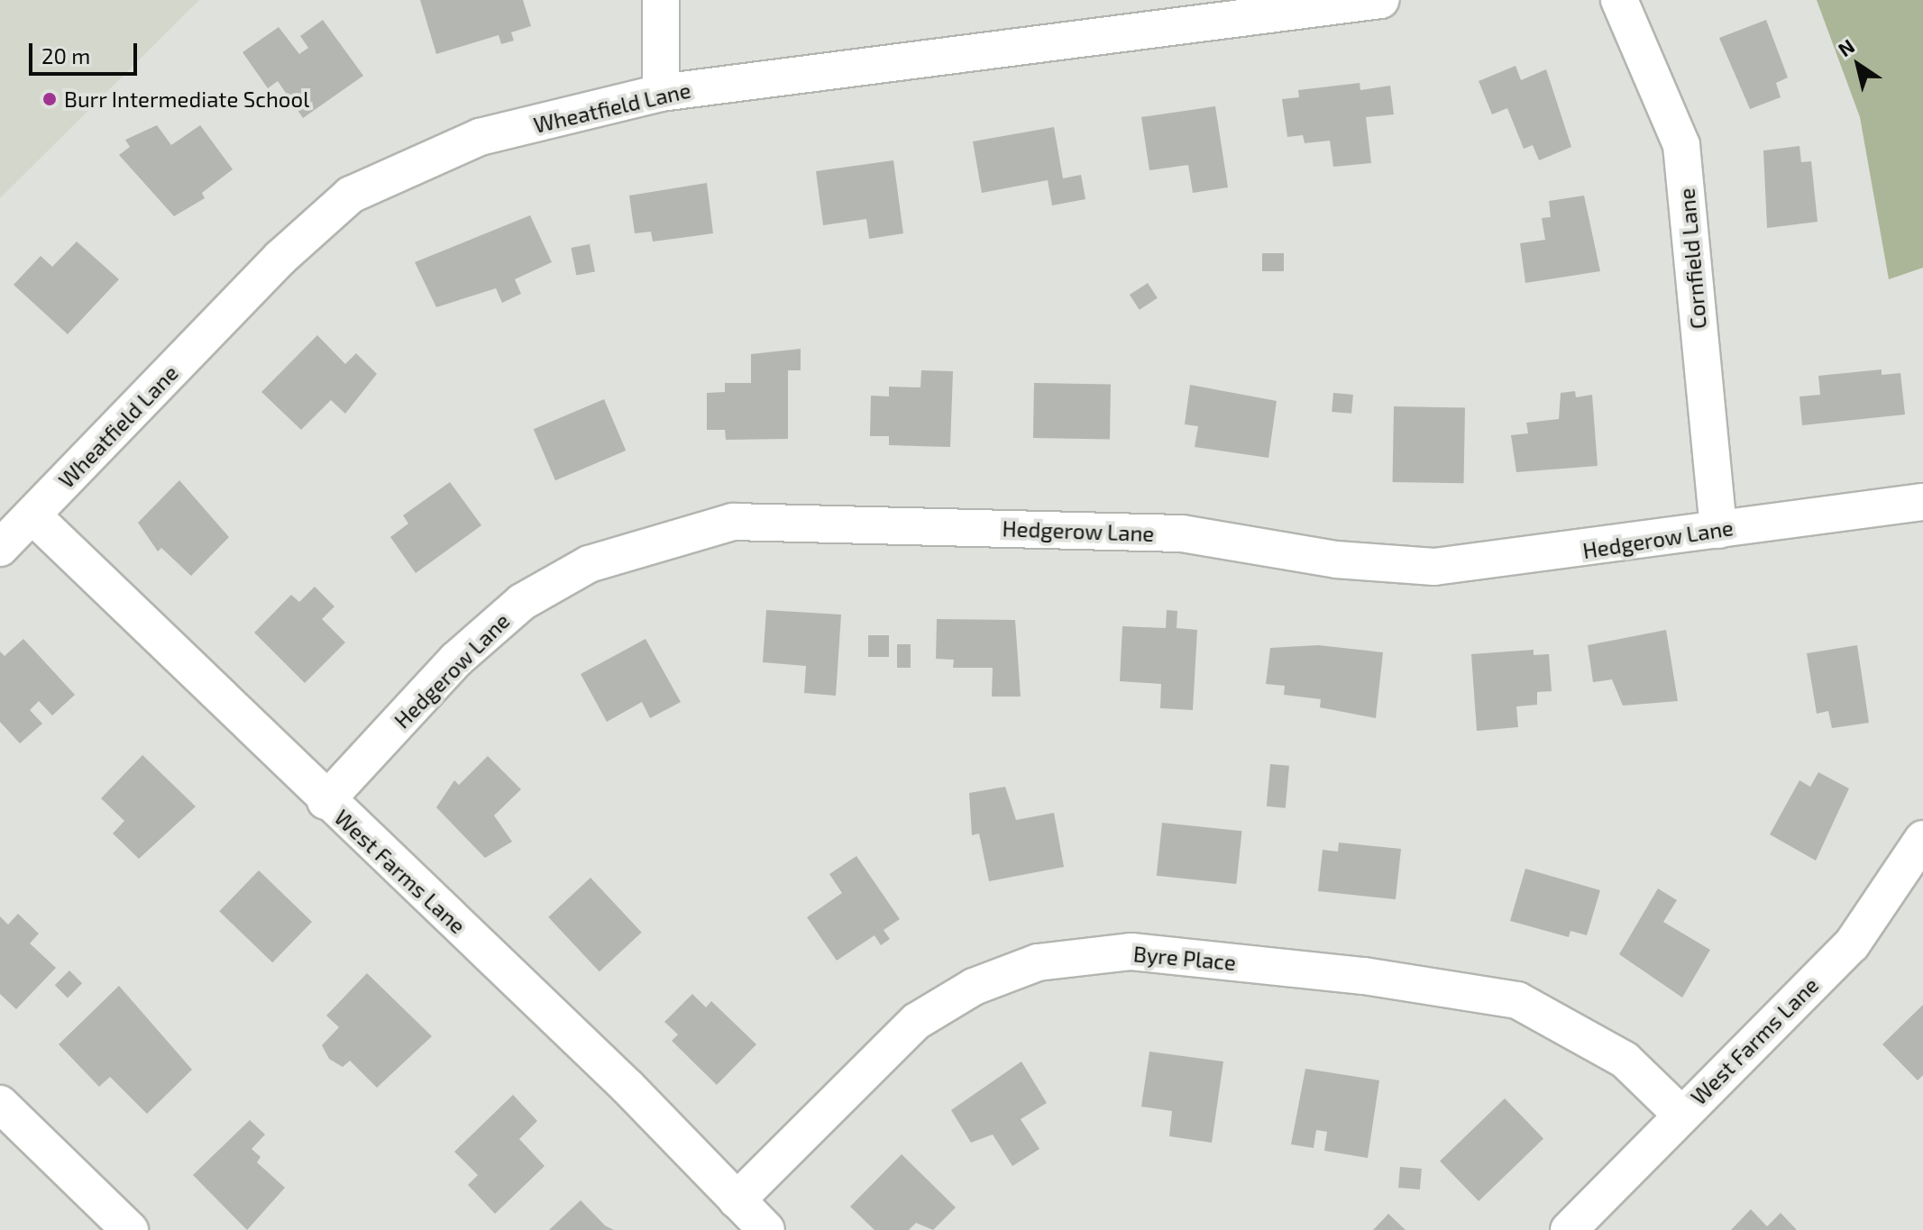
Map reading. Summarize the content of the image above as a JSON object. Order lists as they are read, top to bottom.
{
  "streets": {
    "street": [
      "Wheatfield Lane",
      "Cornfield Lane",
      "Hedgerow Lane",
      "West Farms Lane",
      "Byre Place"
    ]
  },
  "crossings": [
    ["Wheatfield Lane", "West Farms Lane"],
    ["Cornfield Lane", "Hedgerow Lane"],
    ["Hedgerow Lane", "West Farms Lane"],
    ["West Farms Lane", "Byre Place"]
  ],
  "places": ["Burr Intermediate School"],
  "scale_bar": "20 m",
  "north": "top left"
}
